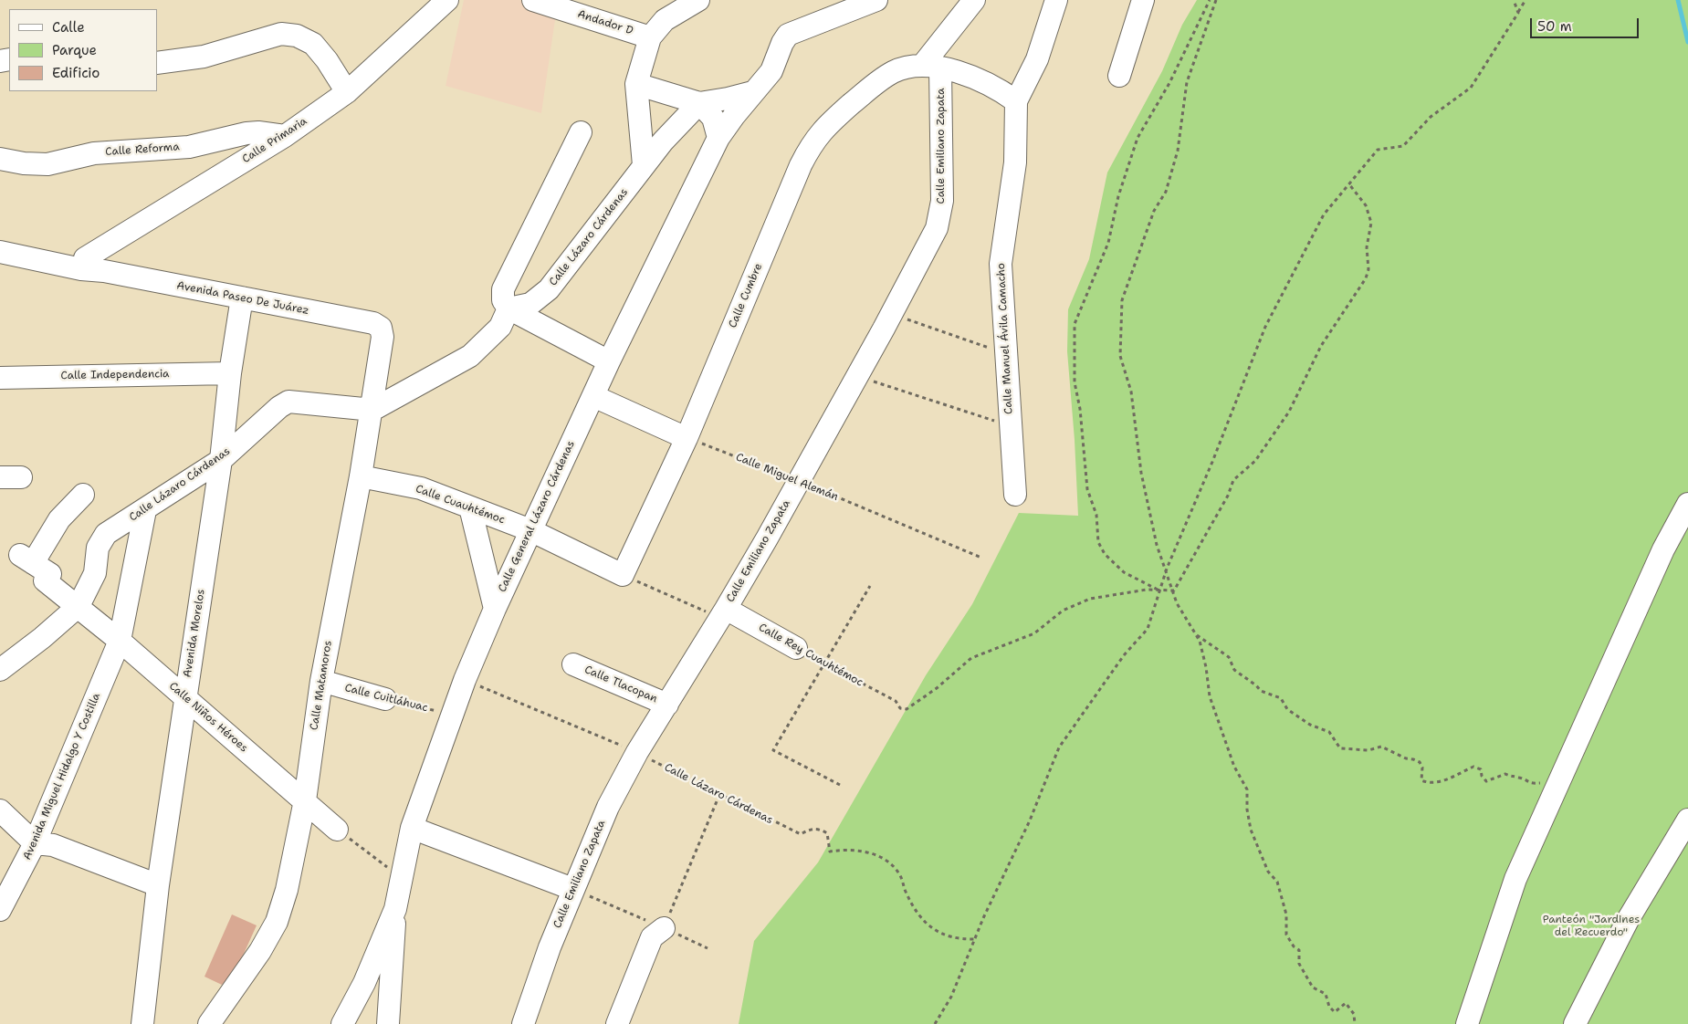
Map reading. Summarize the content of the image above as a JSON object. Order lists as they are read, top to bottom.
{
  "streets": {
    "street": [
      "Andador D",
      "Calle Primaria",
      "Calle Emiliano Zapata",
      "Calle Reforma",
      "Calle Lázaro Cárdenas",
      "Calle Cumbre",
      "Avenida Paseo De Juárez",
      "Calle Manuel Ávila Camacho",
      "Calle Independencia",
      "Calle Cuauhtémoc",
      "Calle General Lázaro Cárdenas",
      "Avenida Morelos",
      "Calle Rey Cuauhtémoc",
      "Calle Tlacopan",
      "Calle Matamoros",
      "Calle Cuitláhuac",
      "Calle Niños Héroes",
      "Avenida Miguel Hidalgo Y Costilla"
    ],
    "path": ["Calle Miguel Alemán"]
  },
  "crossings": [
    ["Calle Primaria", "Calle Reforma"],
    ["Calle Primaria", "Avenida Paseo De Juárez"],
    ["Calle Emiliano Zapata", "Calle Lázaro Cárdenas"],
    ["Calle Emiliano Zapata", "Calle Cumbre"],
    ["Calle Emiliano Zapata", "Calle Miguel Alemán"],
    ["Calle Emiliano Zapata", "Calle Rey Cuauhtémoc"],
    ["Calle Emiliano Zapata", "Calle Tlacopan"],
    ["Calle Lázaro Cárdenas", "Calle General Lázaro Cárdenas"],
    ["Calle Lázaro Cárdenas", "Avenida Morelos"],
    ["Calle Lázaro Cárdenas", "Calle Matamoros"],
    ["Calle Lázaro Cárdenas", "Calle Niños Héroes"],
    ["Calle Lázaro Cárdenas", "Avenida Miguel Hidalgo Y Costilla"],
    ["Calle Cumbre", "Calle Manuel Ávila Camacho"],
    ["Calle Cumbre", "Calle Miguel Alemán"],
    ["Avenida Paseo De Juárez", "Avenida Morelos"],
    ["Avenida Paseo De Juárez", "Calle Matamoros"],
    ["Calle Independencia", "Avenida Morelos"],
    ["Calle Cuauhtémoc", "Calle General Lázaro Cárdenas"],
    ["Calle Cuauhtémoc", "Calle Matamoros"],
    ["Calle General Lázaro Cárdenas", "Calle Cuitláhuac"],
    ["Avenida Morelos", "Calle Niños Héroes"],
    ["Calle Matamoros", "Calle Cuitláhuac"],
    ["Calle Matamoros", "Calle Niños Héroes"],
    ["Calle Niños Héroes", "Avenida Miguel Hidalgo Y Costilla"]
  ],
  "parks": ["Panteón \"Jardines del Recuerdo\""],
  "legend": ["Calle", "Parque", "Edificio"],
  "scale_bar": "50 m"
}
